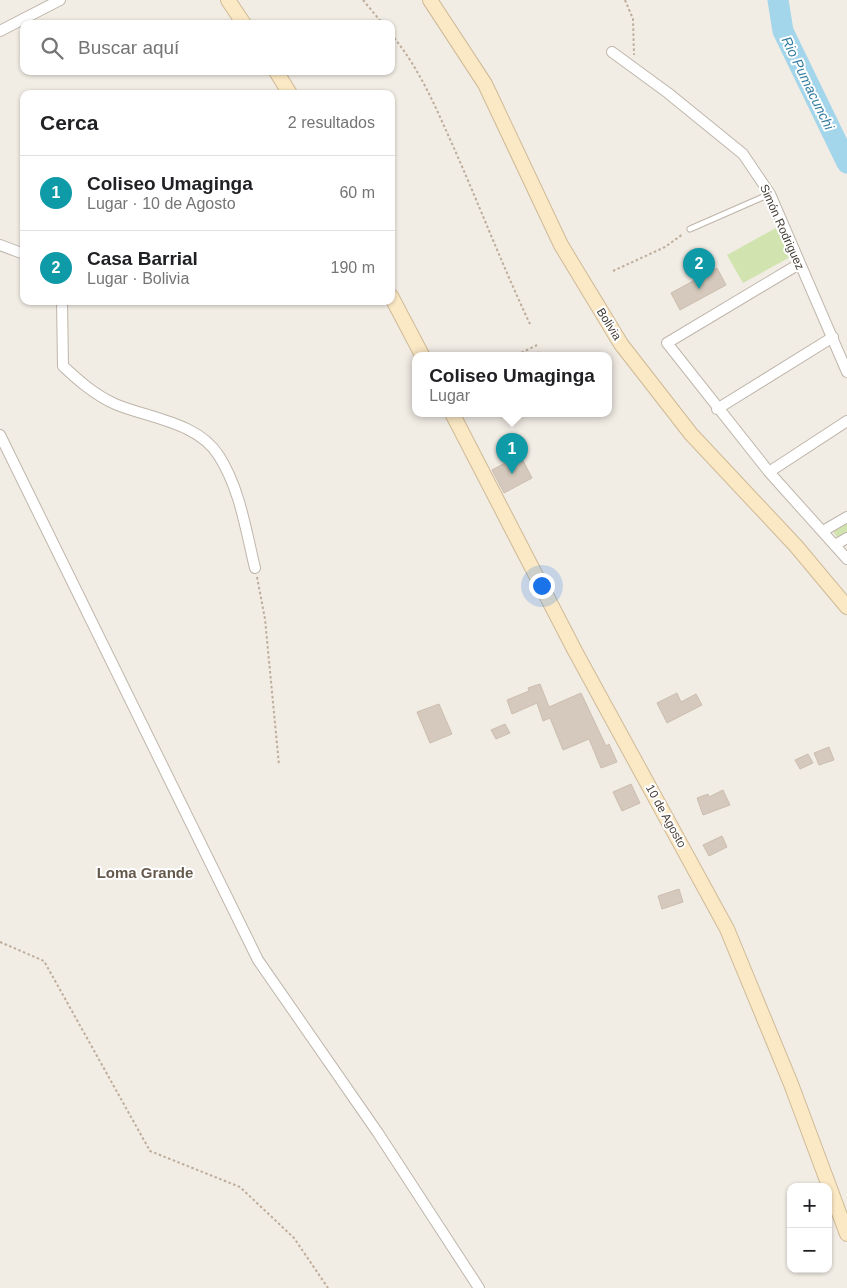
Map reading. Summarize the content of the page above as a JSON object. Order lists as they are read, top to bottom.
{
  "streets": {
    "street": ["Simón Rodriguez", "Bolivia", "10 de Agosto"]
  },
  "districts": ["Loma Grande"],
  "water": ["Rio Pumacunchi"],
  "page": {
    "search": "Buscar aquí",
    "heading": ["Cerca", "2 resultados"],
    "list": [
      {
        "mark": "1",
        "name": "Coliseo Umaginga",
        "note": "Lugar · 10 de Agosto",
        "value": "60 m"
      },
      {
        "mark": "2",
        "name": "Casa Barrial",
        "note": "Lugar · Bolivia",
        "value": "190 m"
      }
    ],
    "pins": ["2", "1"],
    "popup": ["Coliseo Umaginga", "Lugar"],
    "map_buttons": ["+", "−"]
  }
}
